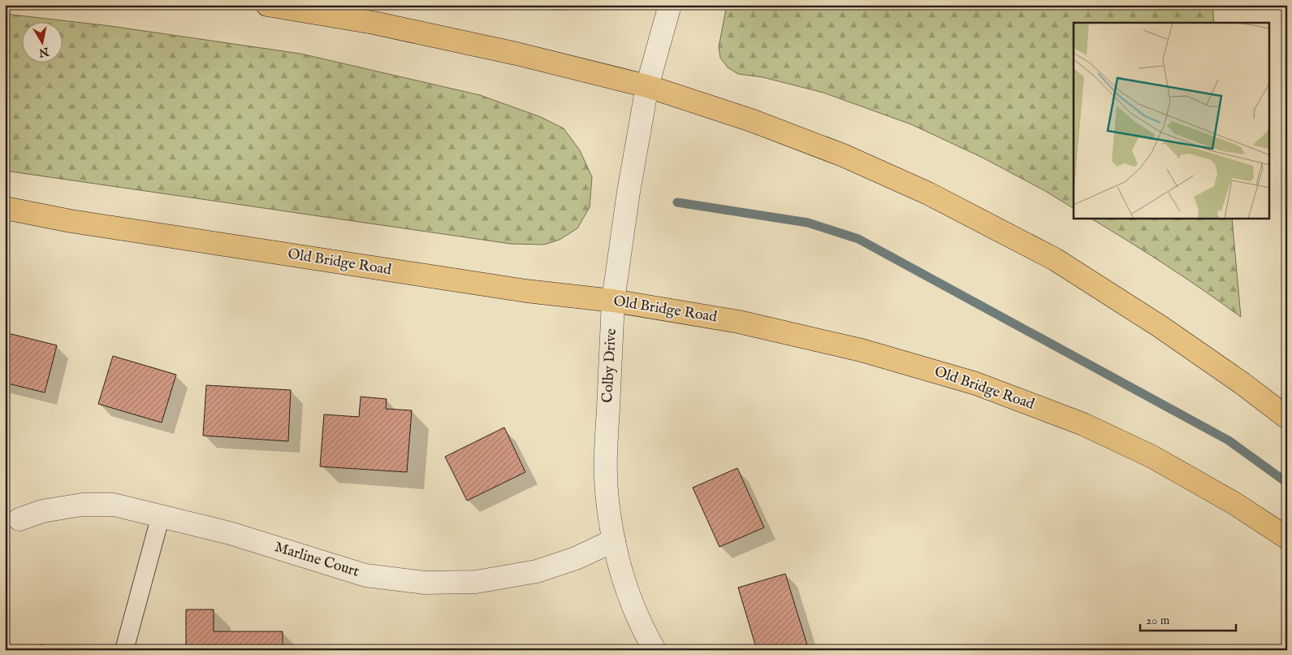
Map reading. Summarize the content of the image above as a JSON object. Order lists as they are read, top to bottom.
{
  "streets": {
    "main road": ["Old Bridge Road"],
    "street": ["Colby Drive", "Marline Court"]
  },
  "crossings": [
    ["Old Bridge Road", "Colby Drive"],
    ["Colby Drive", "Marline Court"]
  ],
  "scale_bar": "20 m",
  "north": "bottom"
}
